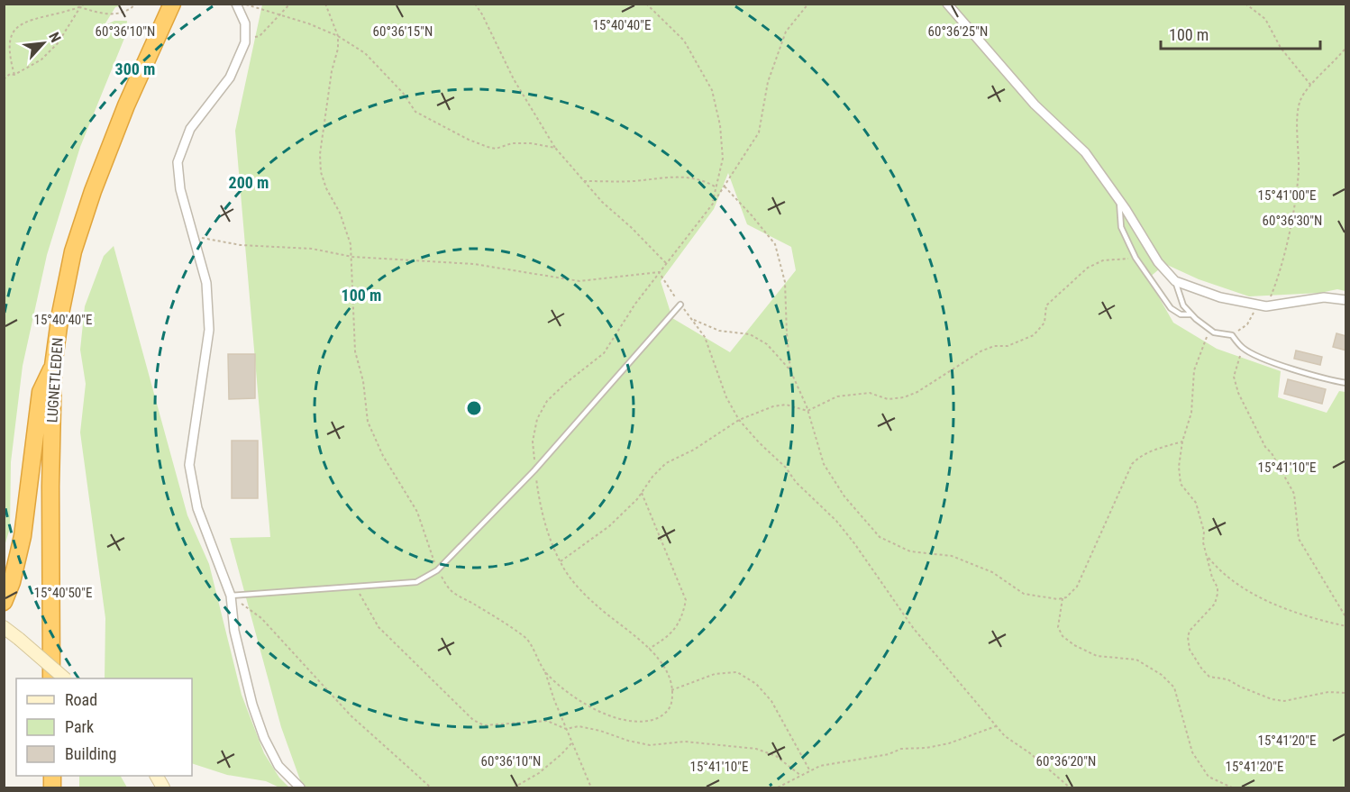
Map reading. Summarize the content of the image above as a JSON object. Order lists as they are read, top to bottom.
{
  "streets": {
    "highway": ["LUGNETLEDEN"]
  },
  "legend": ["Road", "Park", "Building"],
  "scale_bar": "100 m",
  "north": "top right",
  "coordinates": [
    "15°40'40\"E",
    "60°36'10\"N",
    "60°36'15\"N",
    "60°36'25\"N",
    "15°41'00\"E",
    "60°36'30\"N",
    "15°41'10\"E",
    "15°40'50\"E",
    "15°41'20\"E",
    "60°36'20\"N"
  ],
  "rings": ["300 m", "200 m", "100 m"]
}
